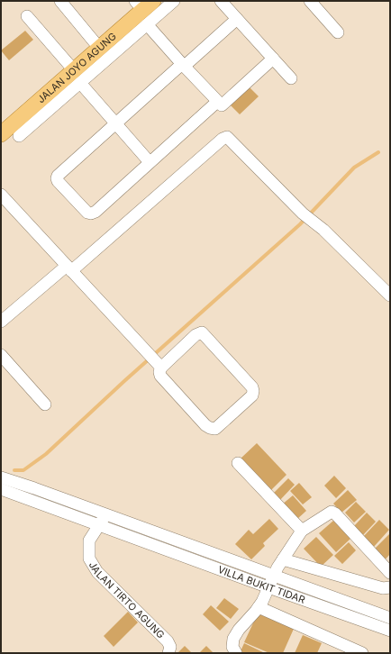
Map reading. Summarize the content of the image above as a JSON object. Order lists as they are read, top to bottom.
{
  "streets": {
    "main road": ["JALAN JOYO AGUNG"],
    "street": ["VILLA BUKIT TIDAR", "JALAN TIRTO AGUNG"]
  }
}
